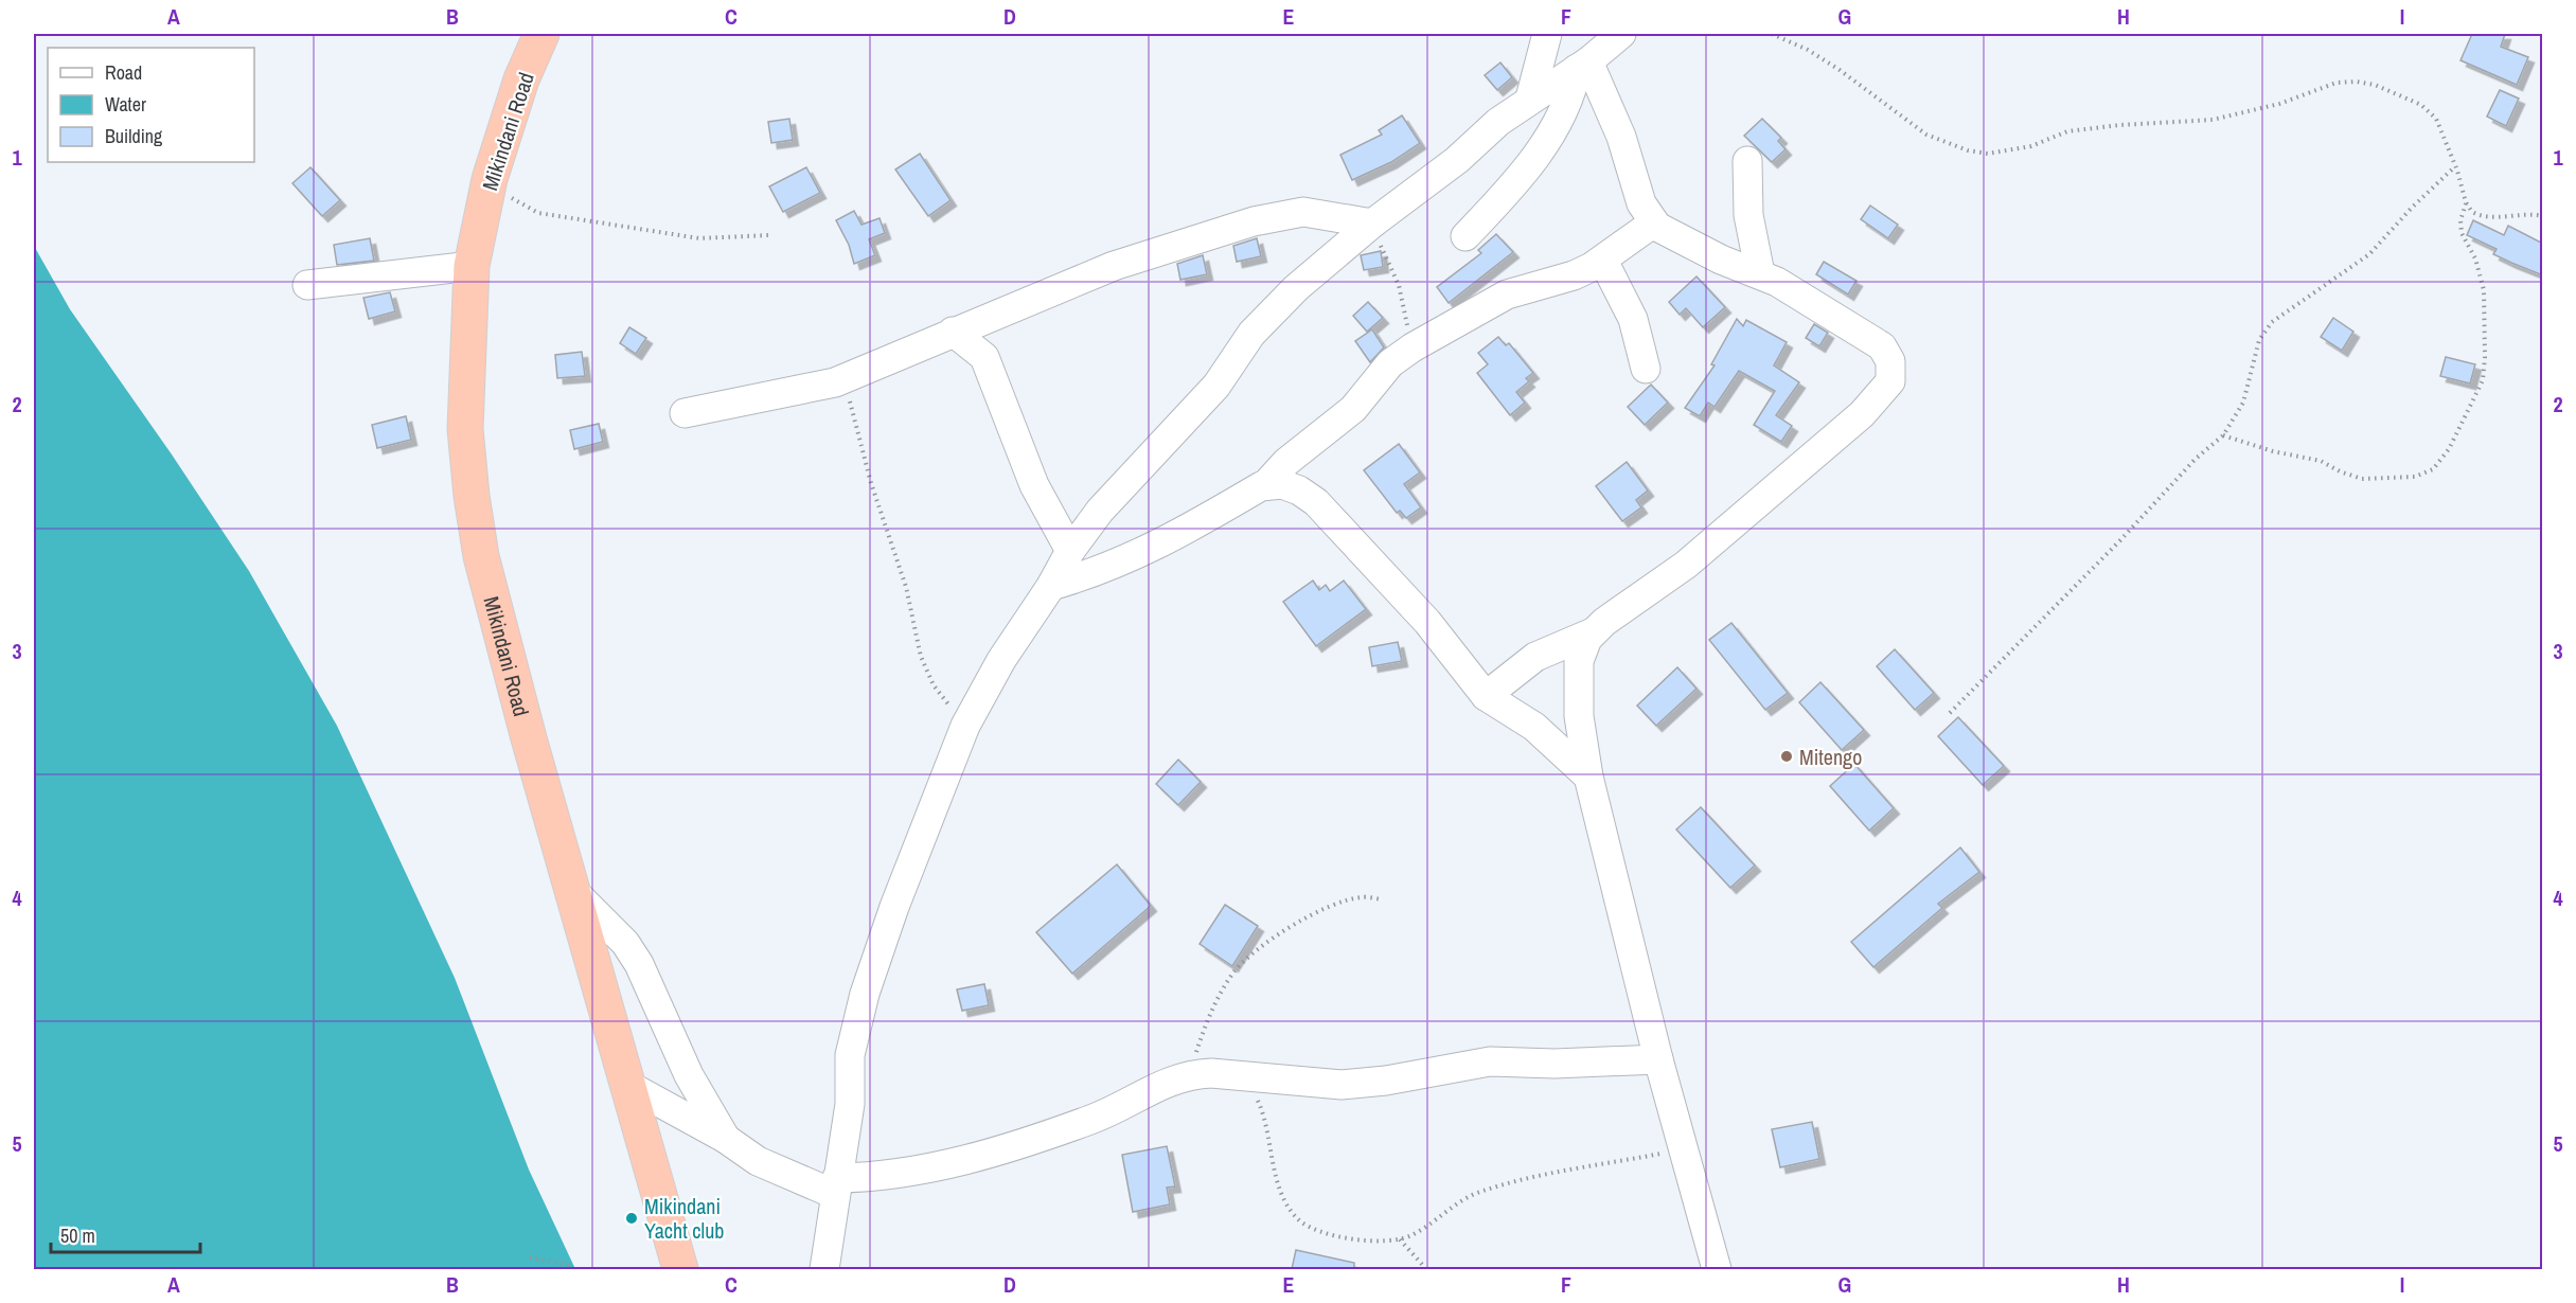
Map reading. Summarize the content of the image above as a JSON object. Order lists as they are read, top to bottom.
{
  "streets": {
    "highway": ["Mikindani Road"]
  },
  "places": ["Mitengo", "Mikindani Yacht club"],
  "legend": ["Road", "Water", "Building"],
  "scale_bar": "50 m",
  "grid": {
    "columns": [
      "A",
      "B",
      "C",
      "D",
      "E",
      "F",
      "G",
      "H",
      "I"
    ],
    "rows": [
      "1",
      "2",
      "3",
      "4",
      "5"
    ]
  }
}
